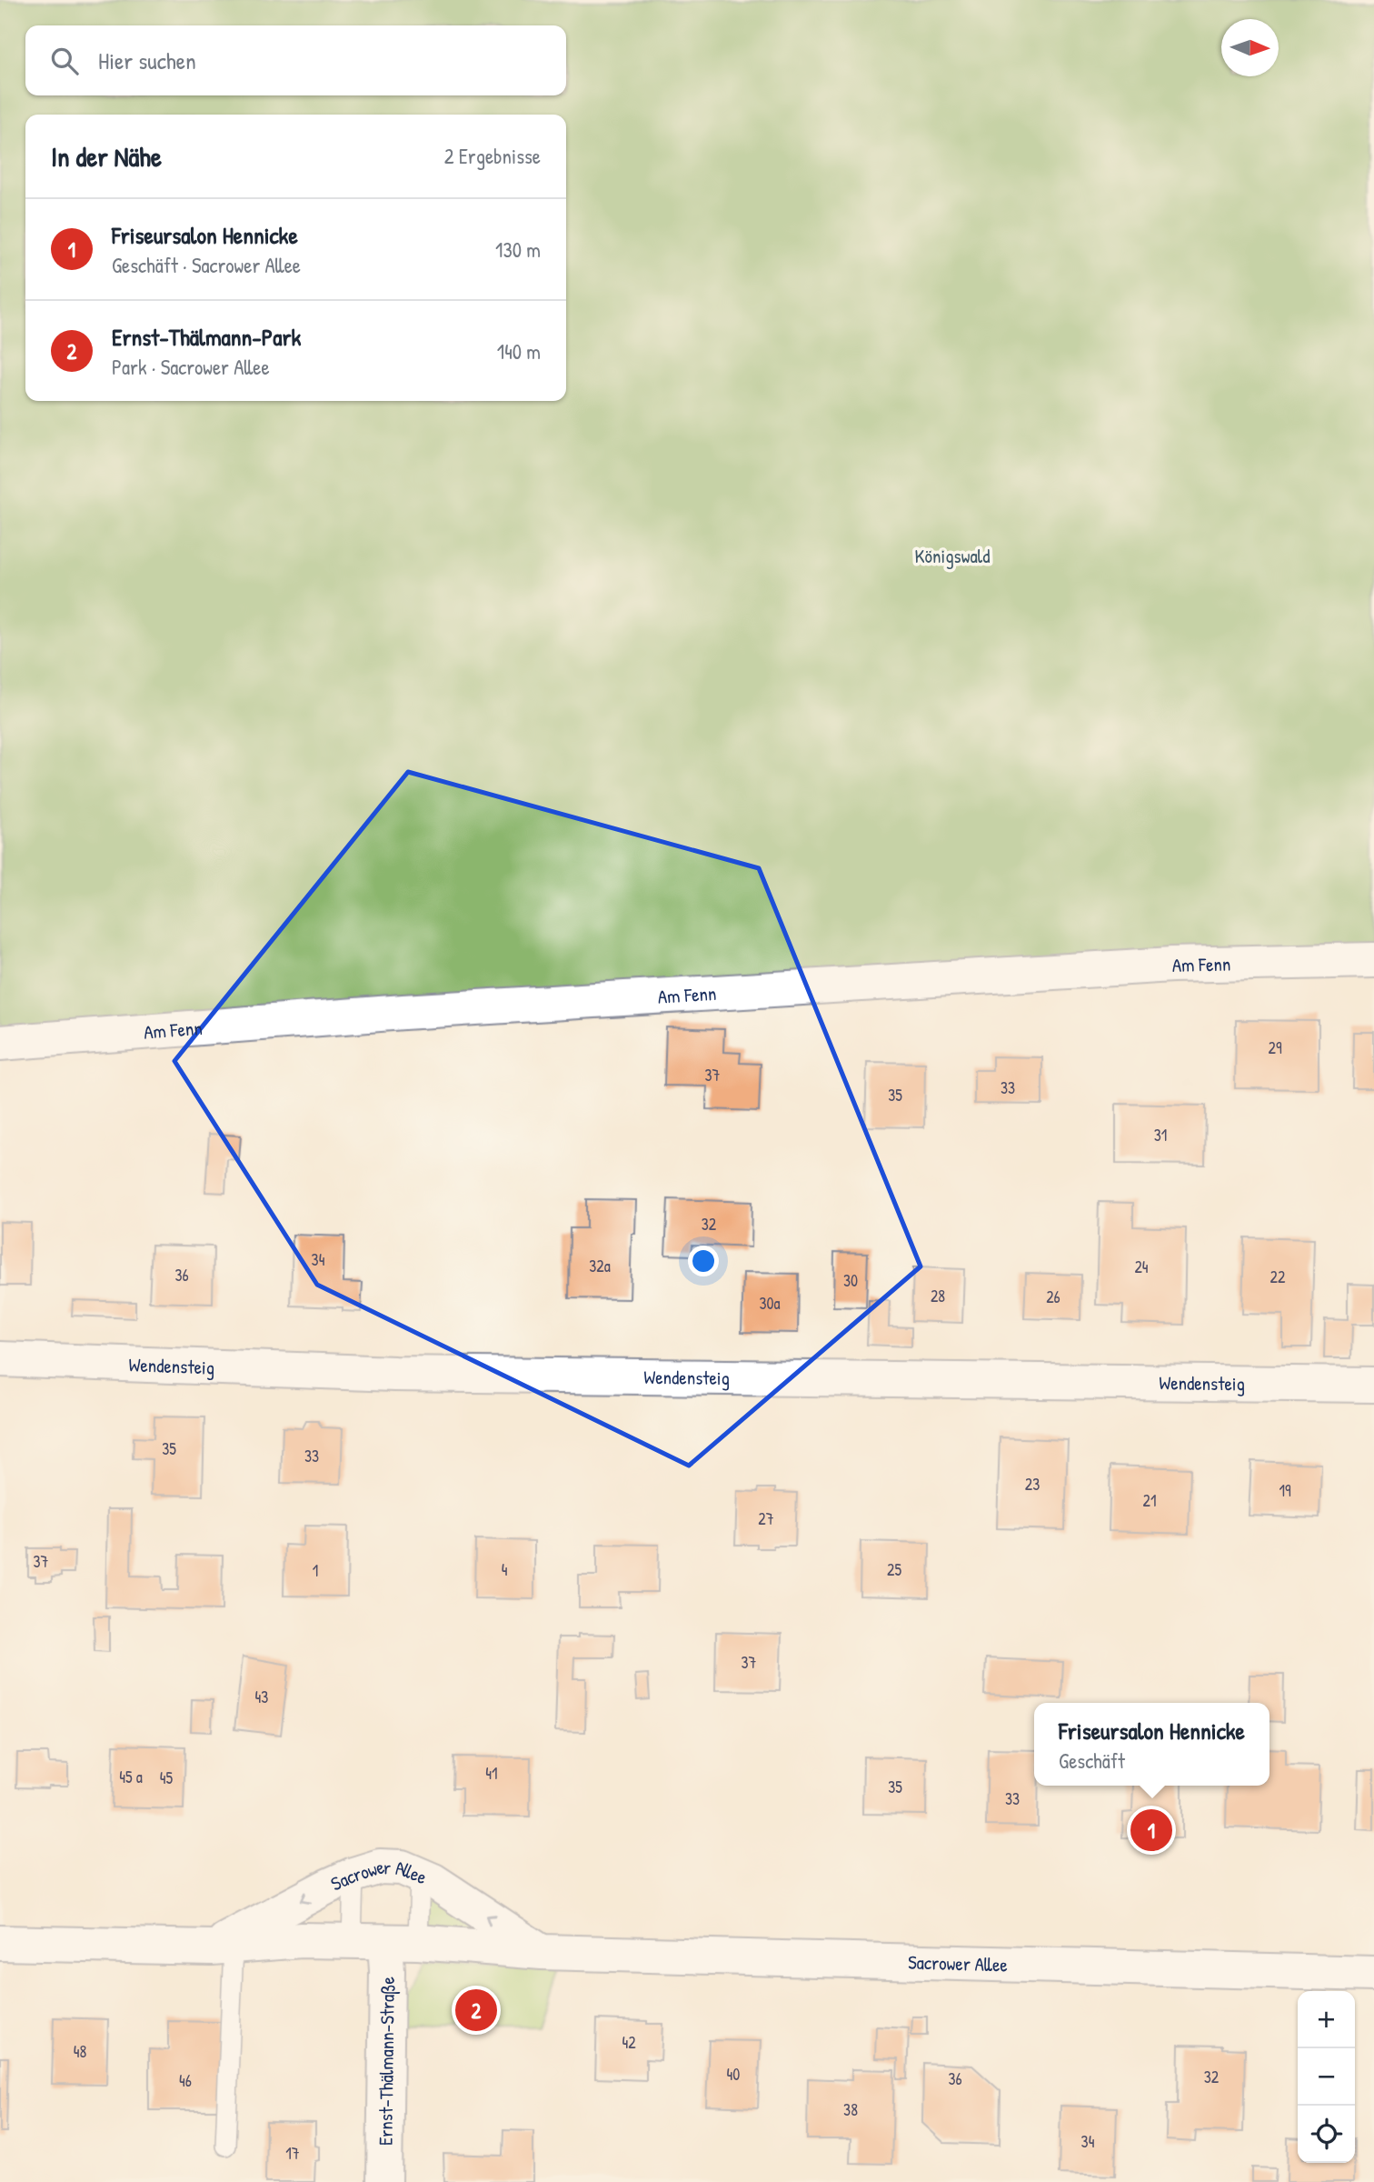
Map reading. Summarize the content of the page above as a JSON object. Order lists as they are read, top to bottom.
{
  "streets": {
    "street": [
      "Am Fenn",
      "Wendensteig",
      "Sacrower Allee",
      "Ernst-Thälmann-Straße"
    ]
  },
  "crossings": [
    ["Sacrower Allee", "Ernst-Thälmann-Straße"]
  ],
  "parks": ["Königswald"],
  "house_numbers": [
    "29",
    "37",
    "33",
    "35",
    "31",
    "32",
    "34",
    "32a",
    "24",
    "36",
    "22",
    "30",
    "28",
    "26",
    "30a",
    "35",
    "33",
    "23",
    "19",
    "21",
    "27",
    "37",
    "4",
    "25",
    "1",
    "37",
    "43",
    "41",
    "45 a",
    "45",
    "35",
    "33",
    "42",
    "48",
    "40",
    "32",
    "36",
    "46",
    "38",
    "34",
    "17"
  ],
  "north": "right",
  "page": {
    "search": "Hier suchen",
    "heading": ["In der Nähe", "2 Ergebnisse"],
    "list": [
      {
        "mark": "1",
        "name": "Friseursalon Hennicke",
        "note": "Geschäft · Sacrower Allee",
        "value": "130 m"
      },
      {
        "mark": "2",
        "name": "Ernst-Thälmann-Park",
        "note": "Park · Sacrower Allee",
        "value": "140 m"
      }
    ],
    "popup": ["Friseursalon Hennicke", "Geschäft"],
    "pins": ["1", "2"],
    "map_buttons": ["+", "−"]
  }
}
